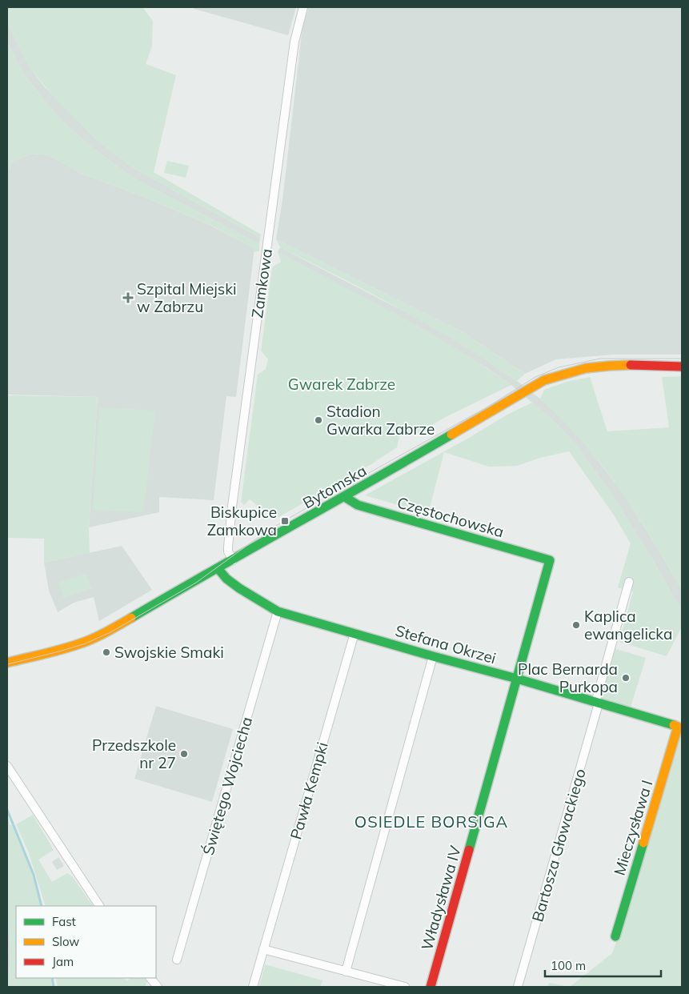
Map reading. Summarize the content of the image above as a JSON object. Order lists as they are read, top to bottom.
{
  "streets": {
    "street": [
      "Zamkowa",
      "Bytomska",
      "Częstochowska",
      "Stefana Okrzei",
      "Świętego Wojciecha",
      "Pawła Kempki",
      "Mieczysława I",
      "Bartosza Głowackiego",
      "Władysława IV"
    ]
  },
  "crossings": [
    ["Zamkowa", "Bytomska"],
    ["Bytomska", "Częstochowska"],
    ["Bytomska", "Stefana Okrzei"],
    ["Częstochowska", "Władysława IV"],
    ["Stefana Okrzei", "Świętego Wojciecha"],
    ["Stefana Okrzei", "Pawła Kempki"],
    ["Stefana Okrzei", "Mieczysława I"],
    ["Stefana Okrzei", "Bartosza Głowackiego"],
    ["Stefana Okrzei", "Władysława IV"]
  ],
  "districts": ["OSIEDLE BORSIGA"],
  "parks": ["Gwarek Zabrze"],
  "places": {
    "health": ["Szpital Miejski w Zabrzu"],
    "other": [
      "Stadion Gwarka Zabrze",
      "Kaplica ewangelicka",
      "Swojskie Smaki",
      "Plac Bernarda Purkopa",
      "Przedszkole nr 27"
    ],
    "transit": ["Biskupice Zamkowa"]
  },
  "legend": ["Fast", "Slow", "Jam"],
  "scale_bar": "100 m"
}
